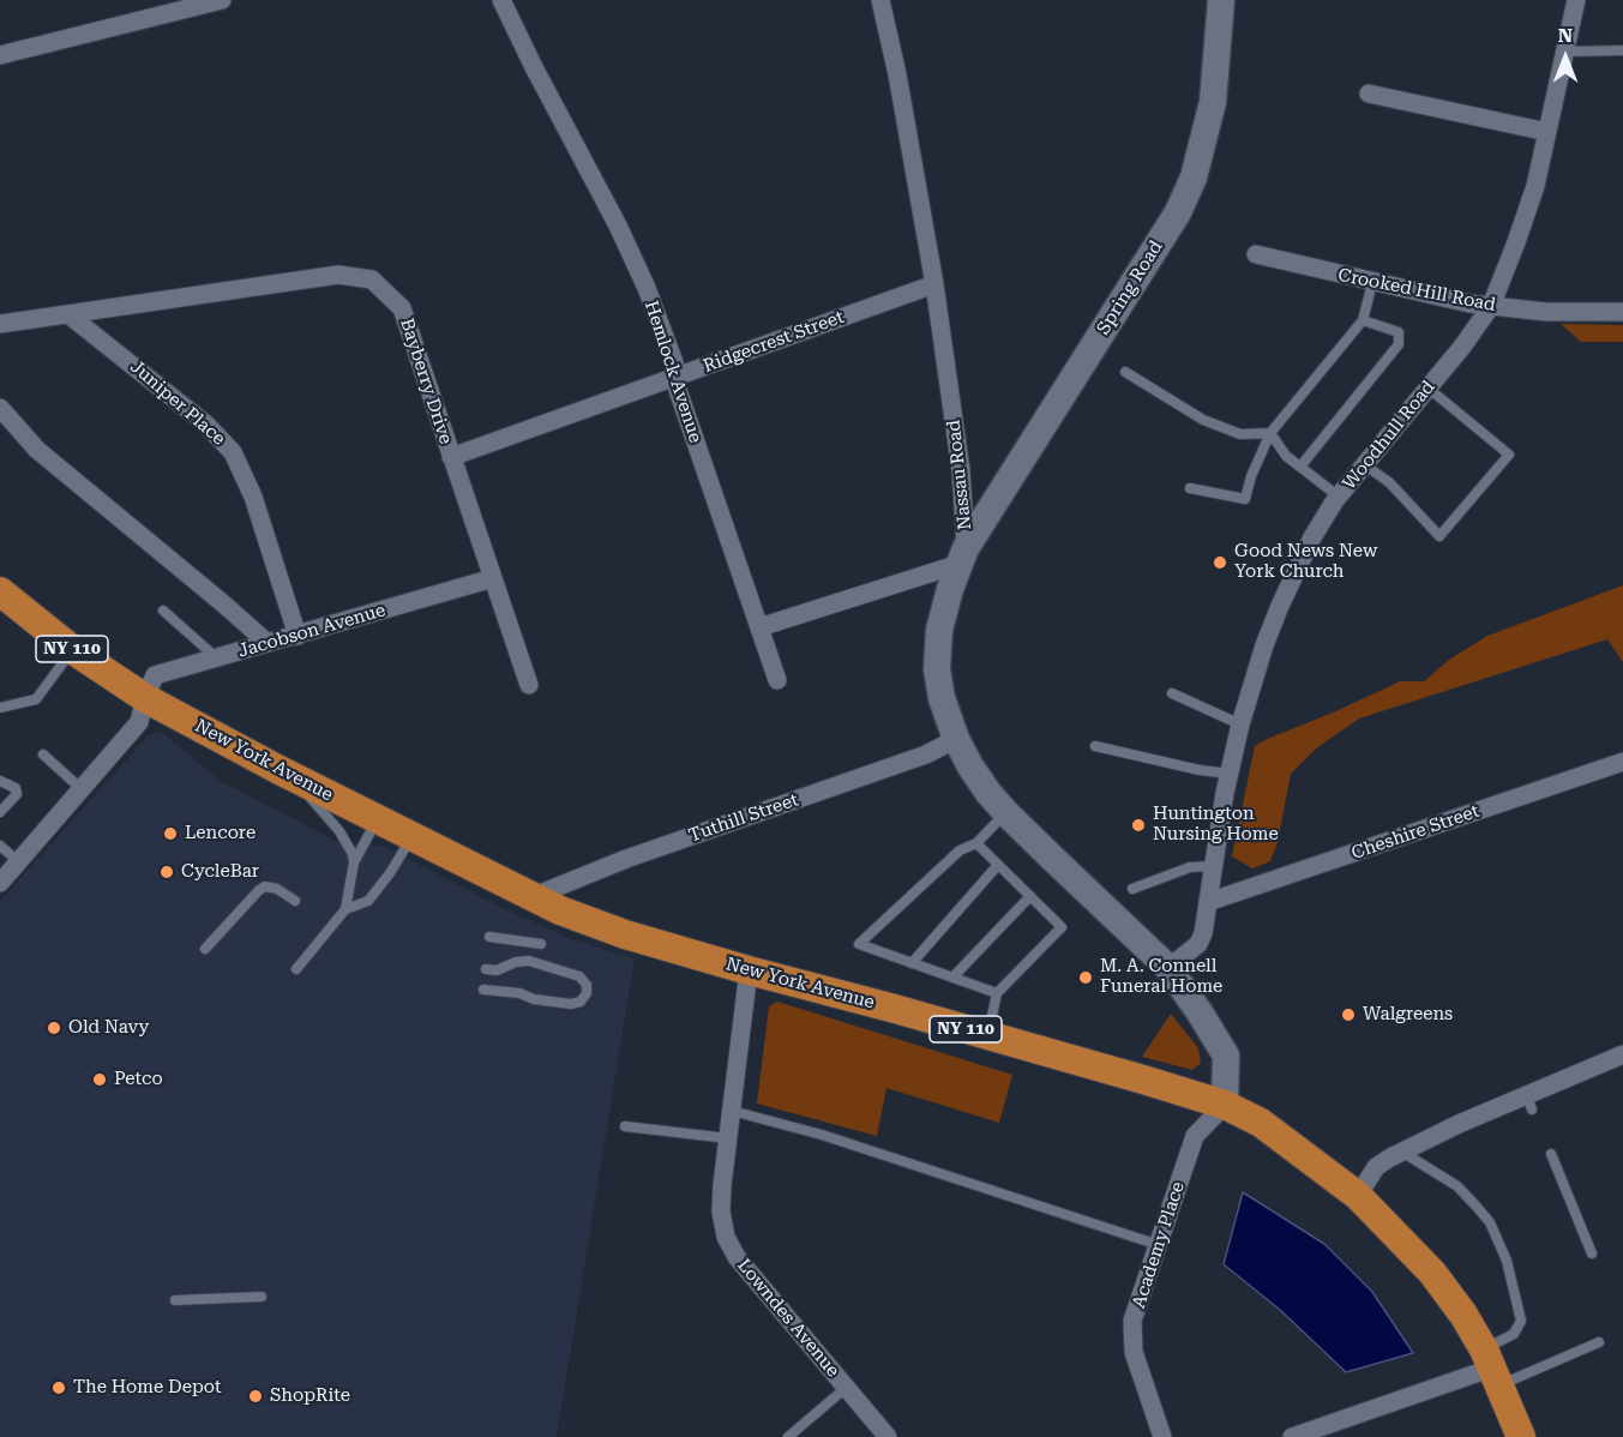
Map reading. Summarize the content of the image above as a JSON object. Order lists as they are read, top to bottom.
{
  "streets": {
    "main road": [
      "Spring Road",
      "Nassau Road",
      "NY 110",
      "New York Avenue"
    ],
    "street": [
      "Crooked Hill Road",
      "Ridgecrest Street",
      "Hemlock Avenue",
      "Bayberry Drive",
      "Juniper Place",
      "Woodhull Road",
      "Jacobson Avenue",
      "Tuthill Street",
      "Cheshire Street",
      "Academy Place",
      "Lowndes Avenue"
    ]
  },
  "crossings": [
    ["Spring Road", "Nassau Road"],
    ["Crooked Hill Road", "Woodhull Road"],
    ["Ridgecrest Street", "Hemlock Avenue"],
    ["Ridgecrest Street", "Bayberry Drive"],
    ["Ridgecrest Street", "Nassau Road"],
    ["Bayberry Drive", "Juniper Place"],
    ["Bayberry Drive", "Jacobson Avenue"],
    ["Juniper Place", "Jacobson Avenue"],
    ["Woodhull Road", "Nassau Road"],
    ["Woodhull Road", "Cheshire Street"],
    ["Nassau Road", "New York Avenue"],
    ["Nassau Road", "Tuthill Street"],
    ["Nassau Road", "Academy Place"],
    ["Jacobson Avenue", "New York Avenue"],
    ["New York Avenue", "Tuthill Street"],
    ["New York Avenue", "Academy Place"],
    ["New York Avenue", "Lowndes Avenue"]
  ],
  "places": [
    "Good News New York Church",
    "Huntington Nursing Home",
    "Lencore",
    "CycleBar",
    "M. A. Connell Funeral Home",
    "Walgreens",
    "Old Navy",
    "Petco",
    "The Home Depot",
    "ShopRite"
  ],
  "north": "top"
}
